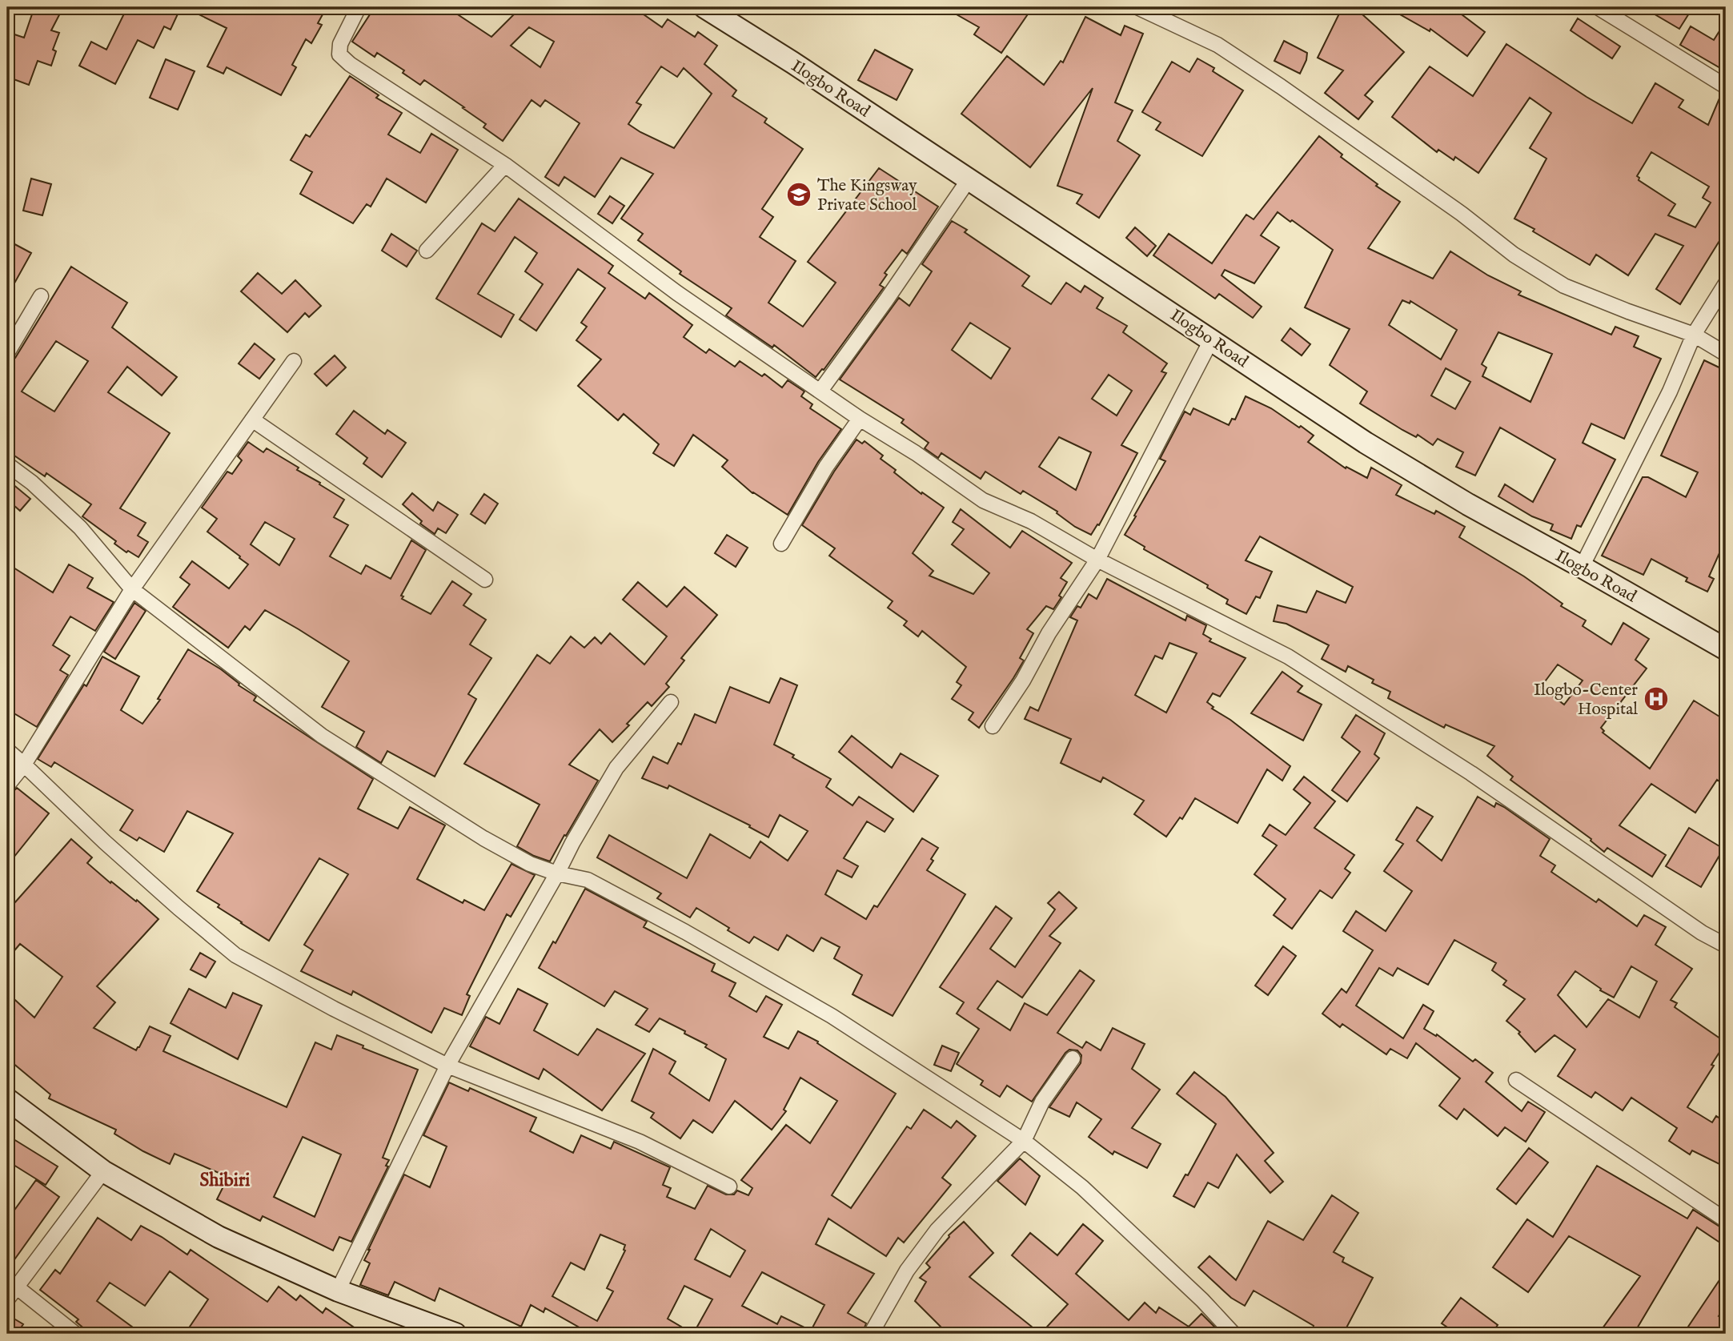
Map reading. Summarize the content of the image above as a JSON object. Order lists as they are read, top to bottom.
{
  "streets": {
    "main road": ["Ilogbo Road"]
  },
  "districts": ["Shibiri"],
  "places": {
    "school or university": ["The Kingsway Private School"],
    "hospital": ["Ilogbo-Center Hospital"]
  }
}
